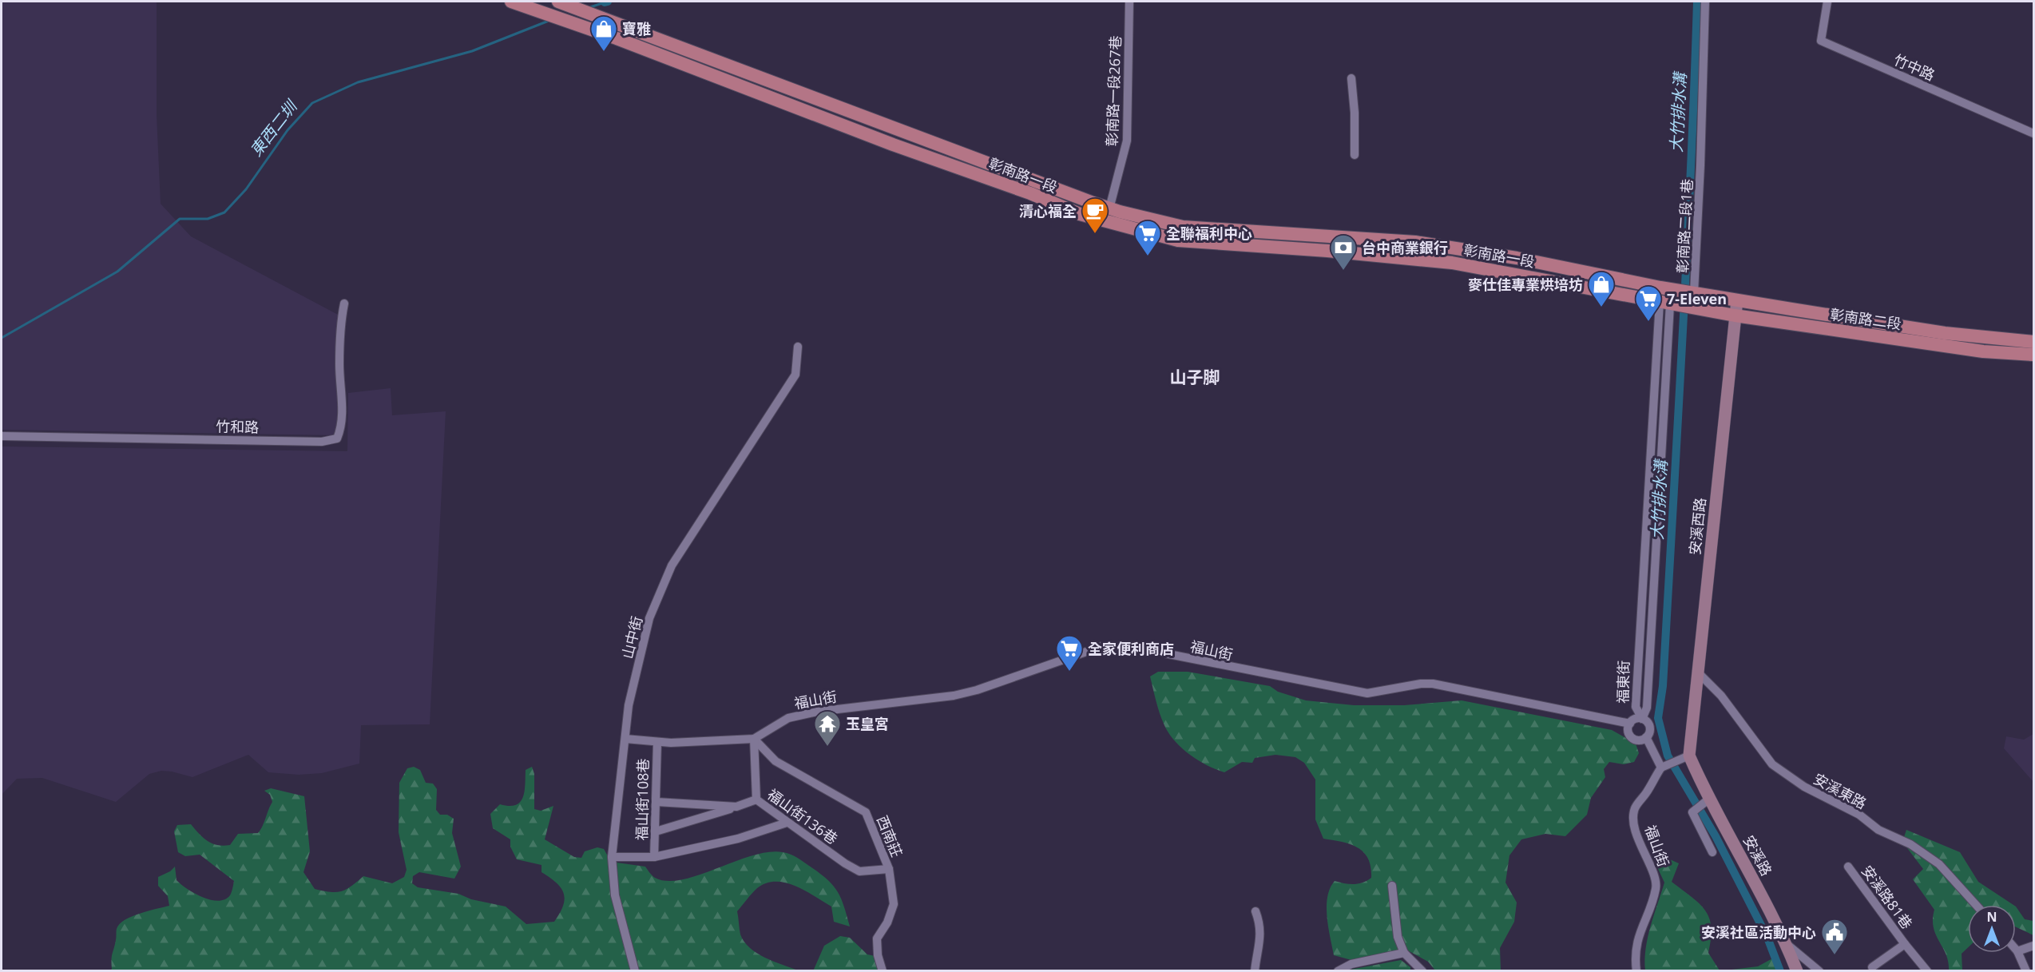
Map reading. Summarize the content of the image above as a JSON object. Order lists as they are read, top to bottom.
{
  "streets": {
    "main road": ["彰南路一段", "彰南路二段", "福東街"],
    "street": [
      "竹中路",
      "彰南路一段267巷",
      "彰南路二段1巷",
      "竹和路",
      "安溪西路",
      "山中街",
      "福山街",
      "安溪東路",
      "福山街108巷",
      "福山街136巷",
      "西南莊",
      "安溪路",
      "安溪路81巷"
    ]
  },
  "crossings": [
    ["彰南路一段267巷", "彰南路一段"],
    ["彰南路一段", "彰南路二段1巷"],
    ["彰南路一段", "彰南路二段"],
    ["彰南路一段", "福東街"],
    ["彰南路二段1巷", "彰南路二段"],
    ["彰南路二段", "安溪西路"],
    ["安溪西路", "安溪東路"],
    ["安溪西路", "安溪路"],
    ["山中街", "福山街"],
    ["福山街", "福東街"],
    ["福山街", "福山街108巷"],
    ["福山街", "福山街136巷"],
    ["福山街", "西南莊"],
    ["福山街136巷", "西南莊"]
  ],
  "districts": ["山子脚"],
  "water": ["大竹排水溝", "東西二圳"],
  "places": {
    "shop": ["寶雅", "麥仕佳專業烘培坊"],
    "cafe": ["清心福全"],
    "supermarket": ["全聯福利中心", "7-Eleven", "全家便利商店"],
    "bank": ["台中商業銀行"],
    "temple": ["玉皇宮"],
    "public building": ["安溪社區活動中心"]
  },
  "north": "top"
}
